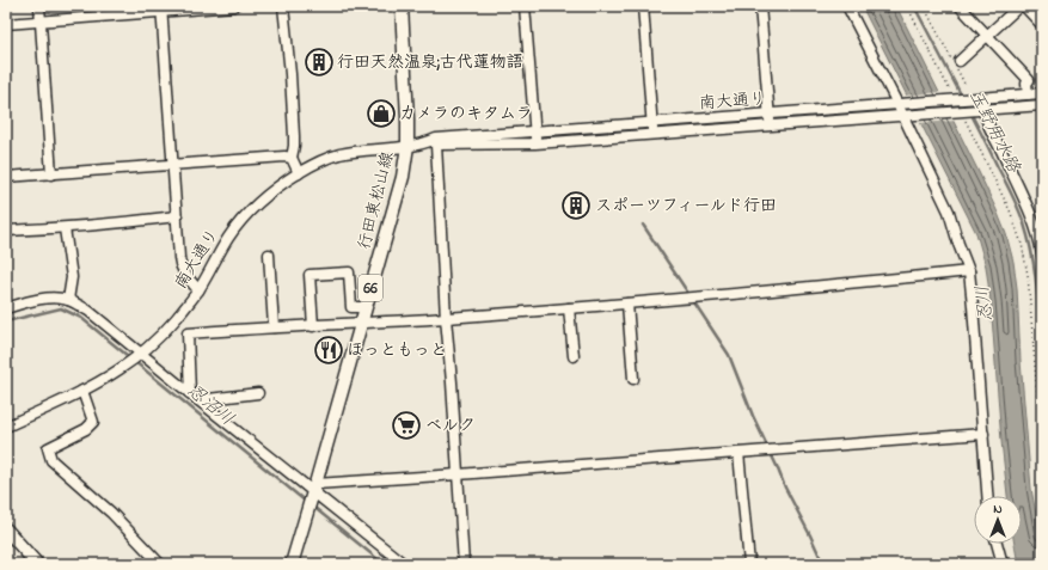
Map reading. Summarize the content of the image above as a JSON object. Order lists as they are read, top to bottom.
{
  "streets": {
    "main road": ["行田東松山線", "66"],
    "street": ["南大通り"]
  },
  "crossings": [
    ["南大通り", "行田東松山線"]
  ],
  "water": ["玉野用水路", "忍川", "忍沼川"],
  "places": {
    "building": ["行田天然温泉;古代蓮物語", "スポーツフィールド行田"],
    "shop": ["カメラのキタムラ"],
    "restaurant": ["ほっともっと"],
    "supermarket": ["ベルク"]
  },
  "north": "top"
}
